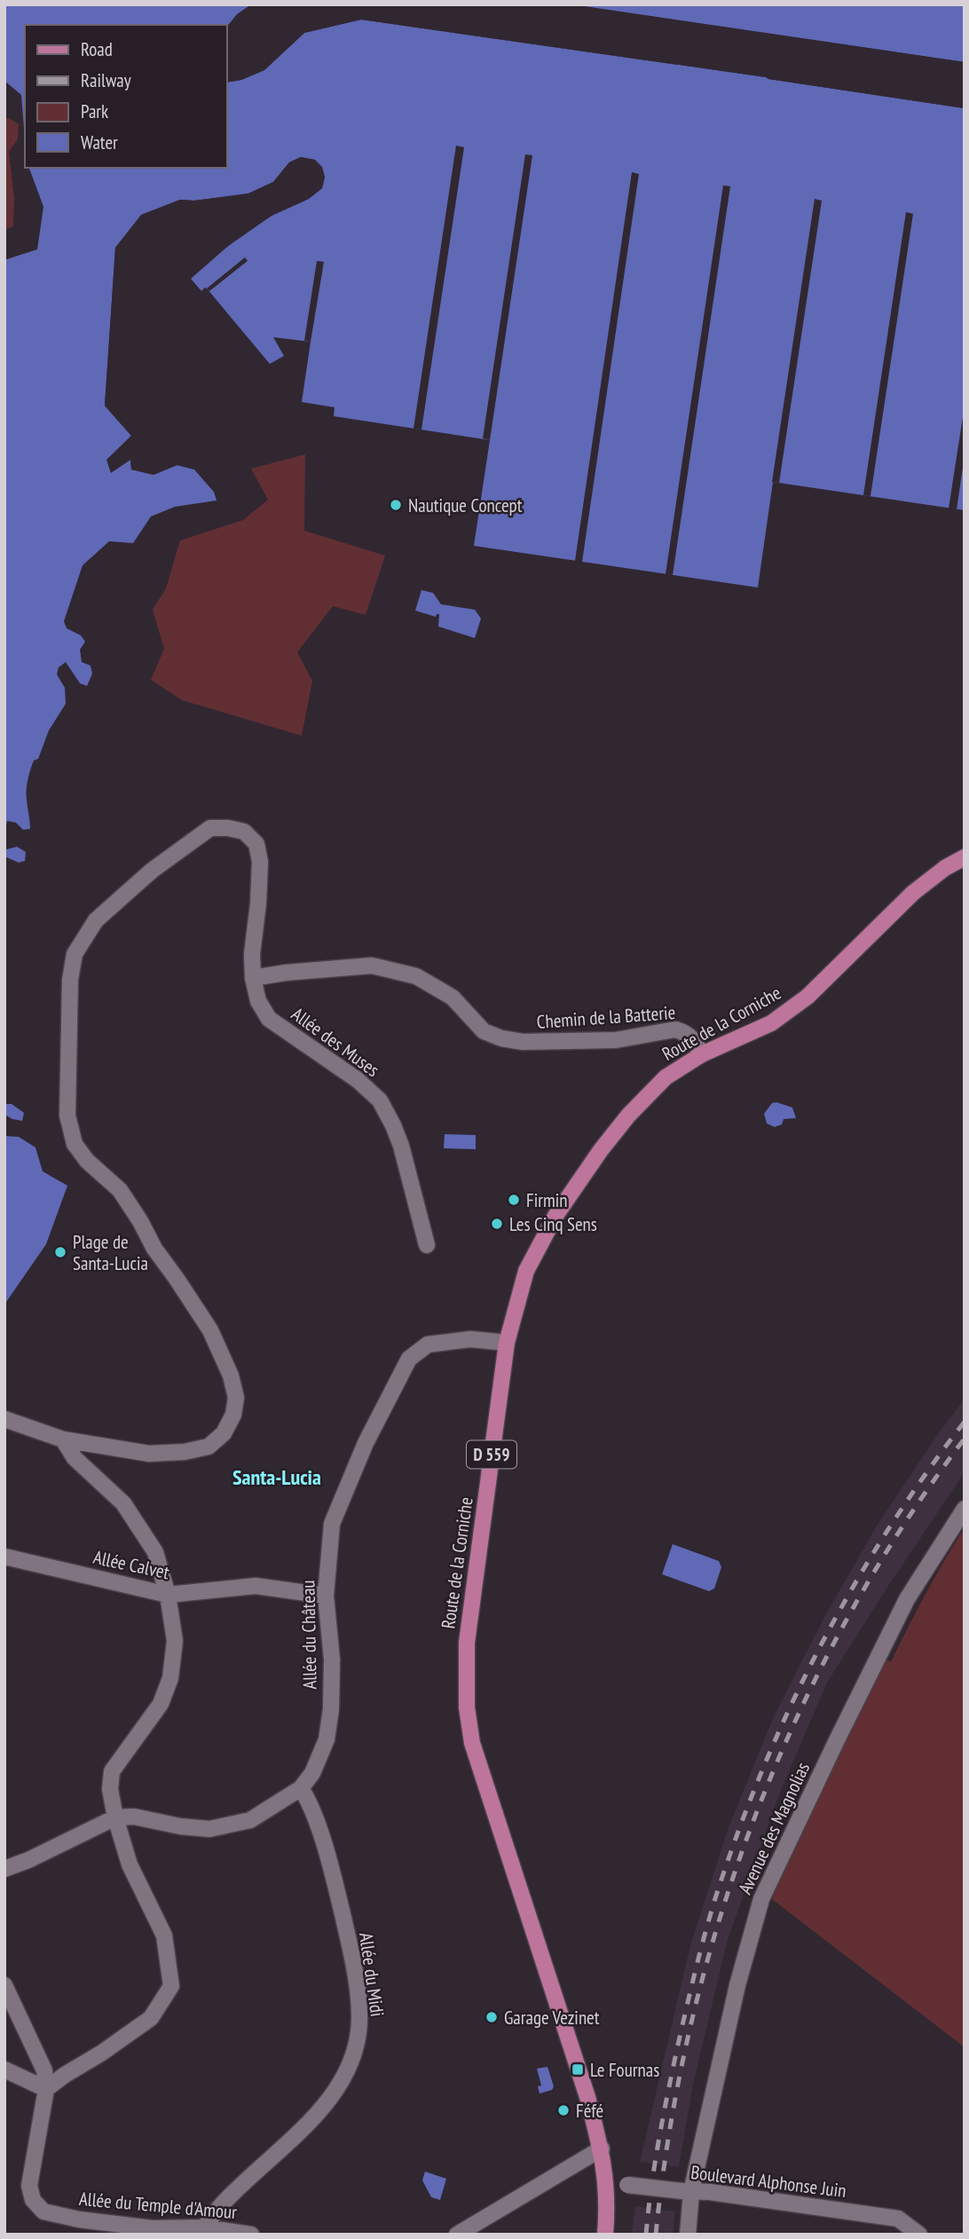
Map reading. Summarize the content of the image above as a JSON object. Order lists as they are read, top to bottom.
{
  "streets": {
    "main road": ["Route de la Corniche", "D 559"],
    "street": [
      "Chemin de la Batterie",
      "Allée des Muses",
      "Allée Calvet",
      "Allée du Château",
      "Avenue des Magnolias",
      "Allée du Midi",
      "Boulevard Alphonse Juin",
      "Allée du Temple d'Amour"
    ]
  },
  "crossings": [
    ["Chemin de la Batterie", "Route de la Corniche"],
    ["Chemin de la Batterie", "Allée des Muses"],
    ["Route de la Corniche", "Allée du Château"],
    ["Route de la Corniche", "Boulevard Alphonse Juin"],
    ["Allée Calvet", "Allée du Château"],
    ["Allée du Château", "Allée du Midi"],
    ["Avenue des Magnolias", "Boulevard Alphonse Juin"],
    ["Allée du Midi", "Allée du Temple d'Amour"]
  ],
  "districts": ["Santa-Lucia"],
  "places": {
    "other": [
      "Nautique Concept",
      "Firmin",
      "Les Cinq Sens",
      "Plage de Santa-Lucia",
      "Garage Vezinet",
      "Féfé"
    ],
    "transit": ["Le Fournas"]
  },
  "legend": [
    "Road",
    "Railway",
    "Park",
    "Water"
  ]
}
